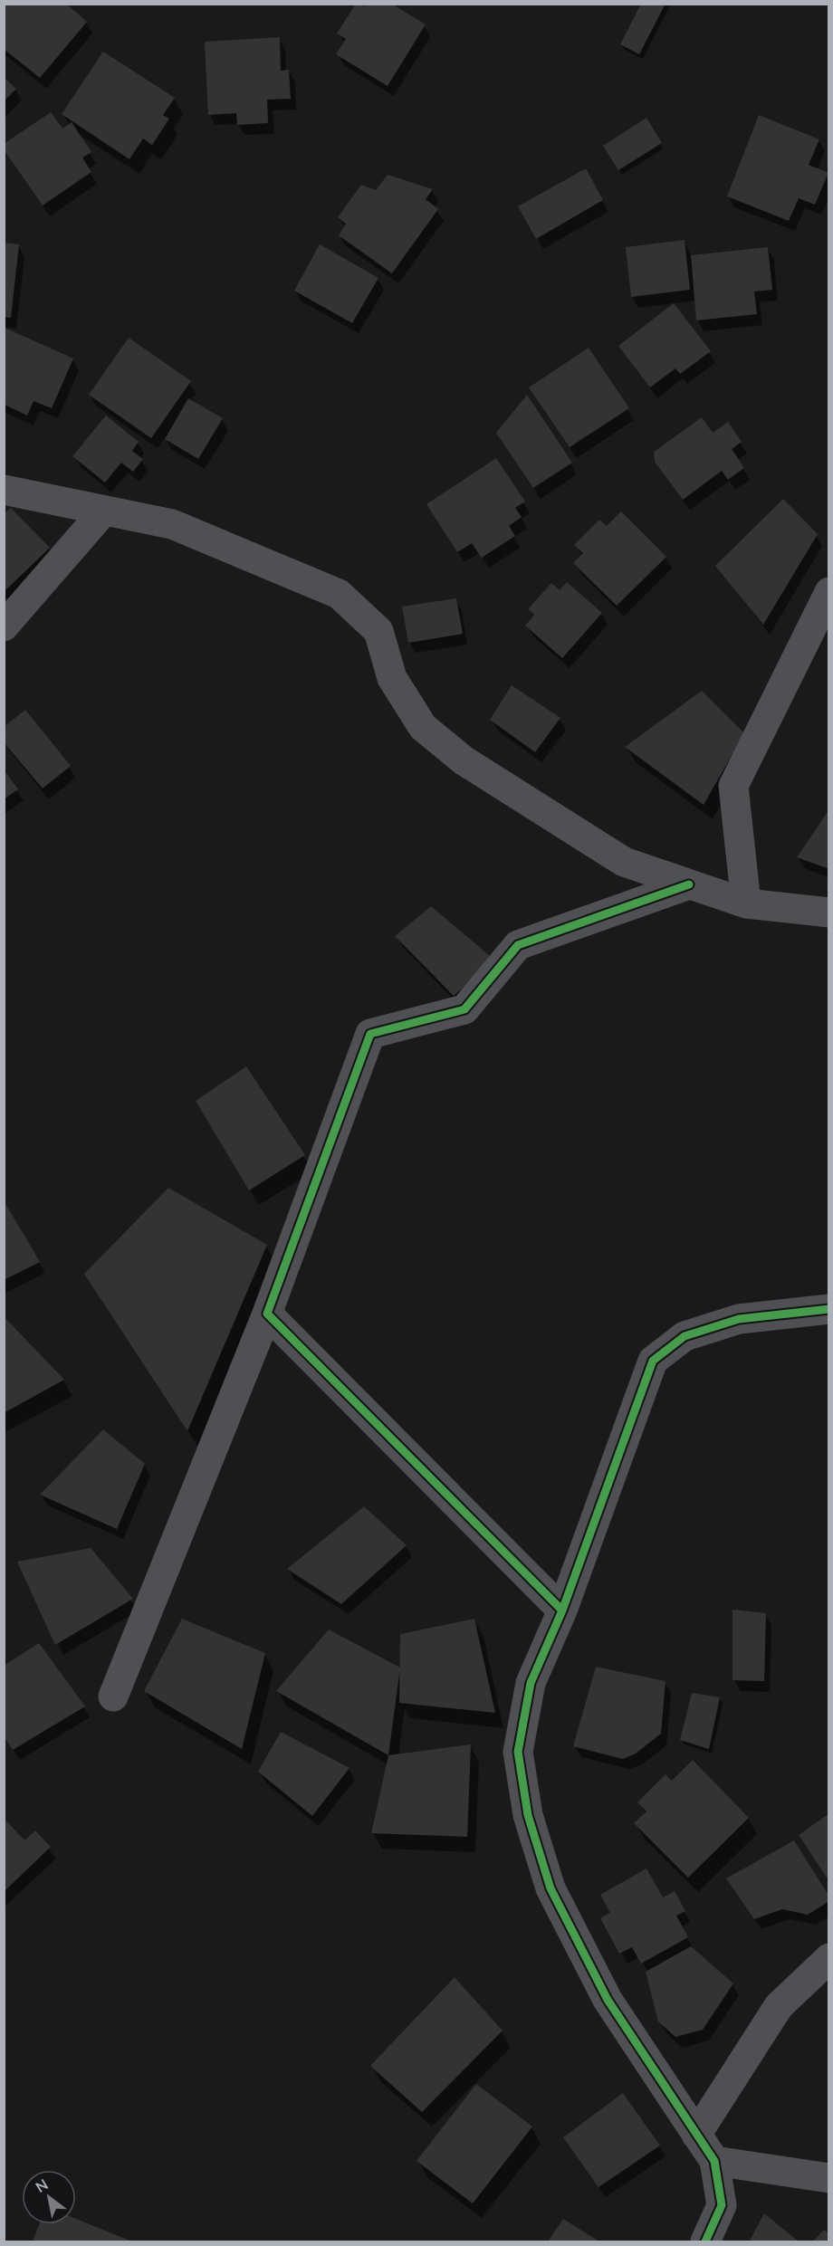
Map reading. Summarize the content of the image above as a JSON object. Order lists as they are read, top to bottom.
{
  "north": "top left"
}
